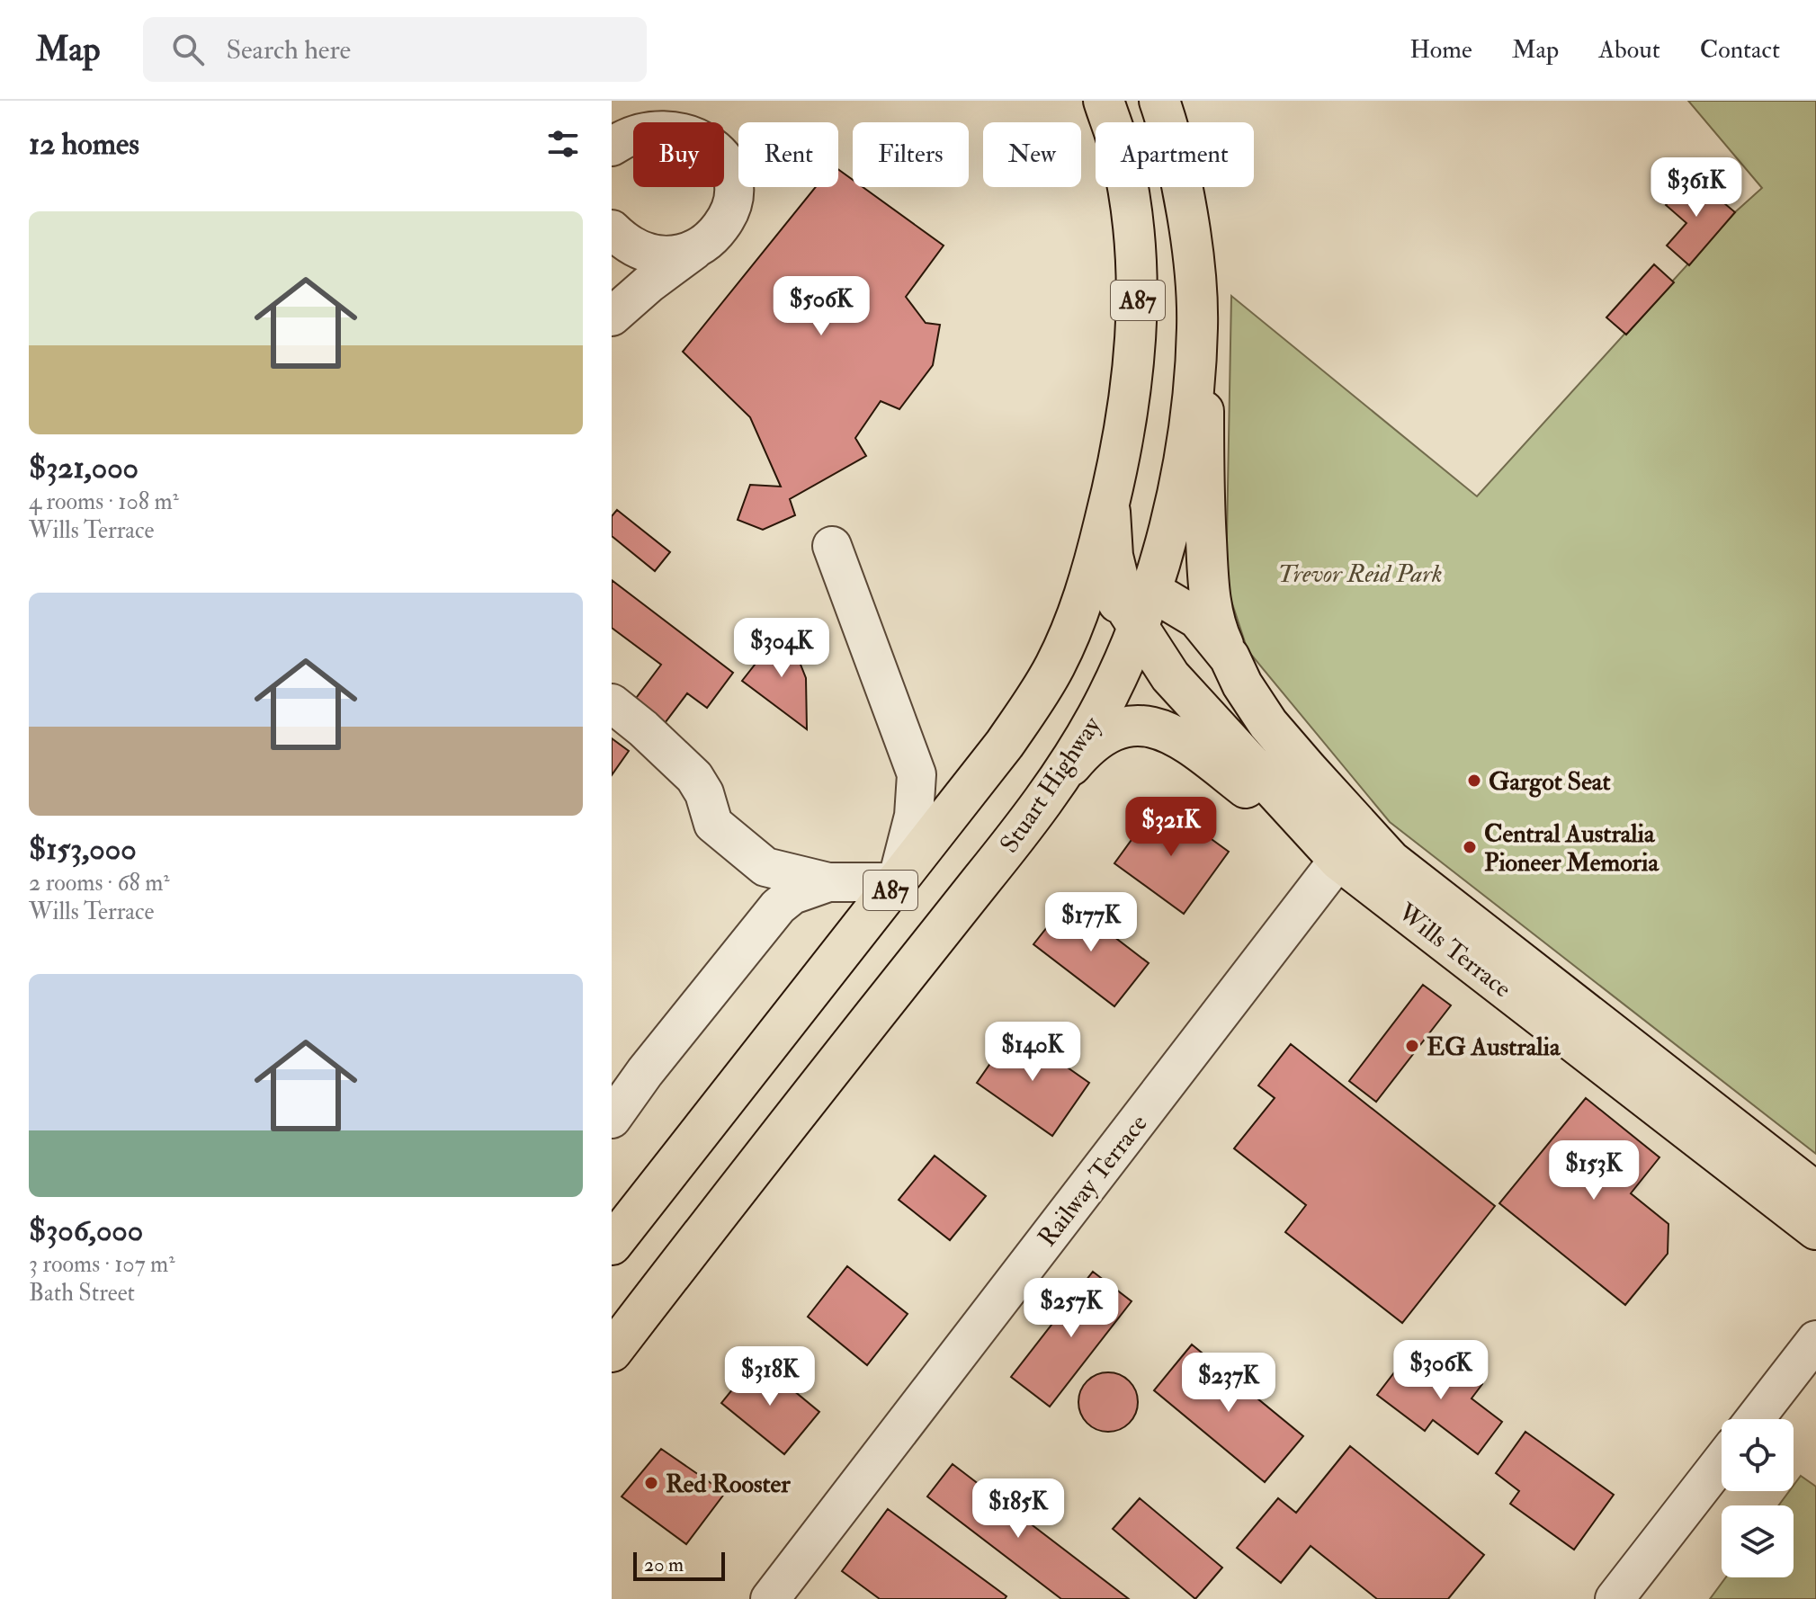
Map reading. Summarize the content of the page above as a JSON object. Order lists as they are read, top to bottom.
{
  "streets": {
    "main road": ["A87", "Stuart Highway", "Wills Terrace"],
    "street": ["Railway Terrace"]
  },
  "crossings": [
    ["Stuart Highway", "Wills Terrace"],
    ["Wills Terrace", "Railway Terrace"]
  ],
  "parks": ["Trevor Reid Park"],
  "places": [
    "Gargot Seat",
    "Central Australia Pioneer Memoria",
    "EG Australia",
    "Red Rooster"
  ],
  "scale_bar": "20 m",
  "page": {
    "header": "Map",
    "search": "Search here",
    "nav": [
      "Home",
      "Map",
      "About",
      "Contact"
    ],
    "heading": "12 homes",
    "chip": [
      "Buy",
      "Rent",
      "Filters",
      "New",
      "Apartment"
    ],
    "price": [
      "$361K",
      "$506K",
      "$304K",
      "$321K",
      "$177K",
      "$140K",
      "$153K",
      "$257K",
      "$306K",
      "$318K",
      "$237K",
      "$185K"
    ],
    "list": [
      {
        "name": "$321,000",
        "note": "4 rooms · 108 m² · Wills Terrace"
      },
      {
        "name": "$153,000",
        "note": "2 rooms · 68 m² · Wills Terrace"
      },
      {
        "name": "$306,000",
        "note": "3 rooms · 107 m² · Bath Street"
      }
    ],
    "scale": "20 m"
  }
}
